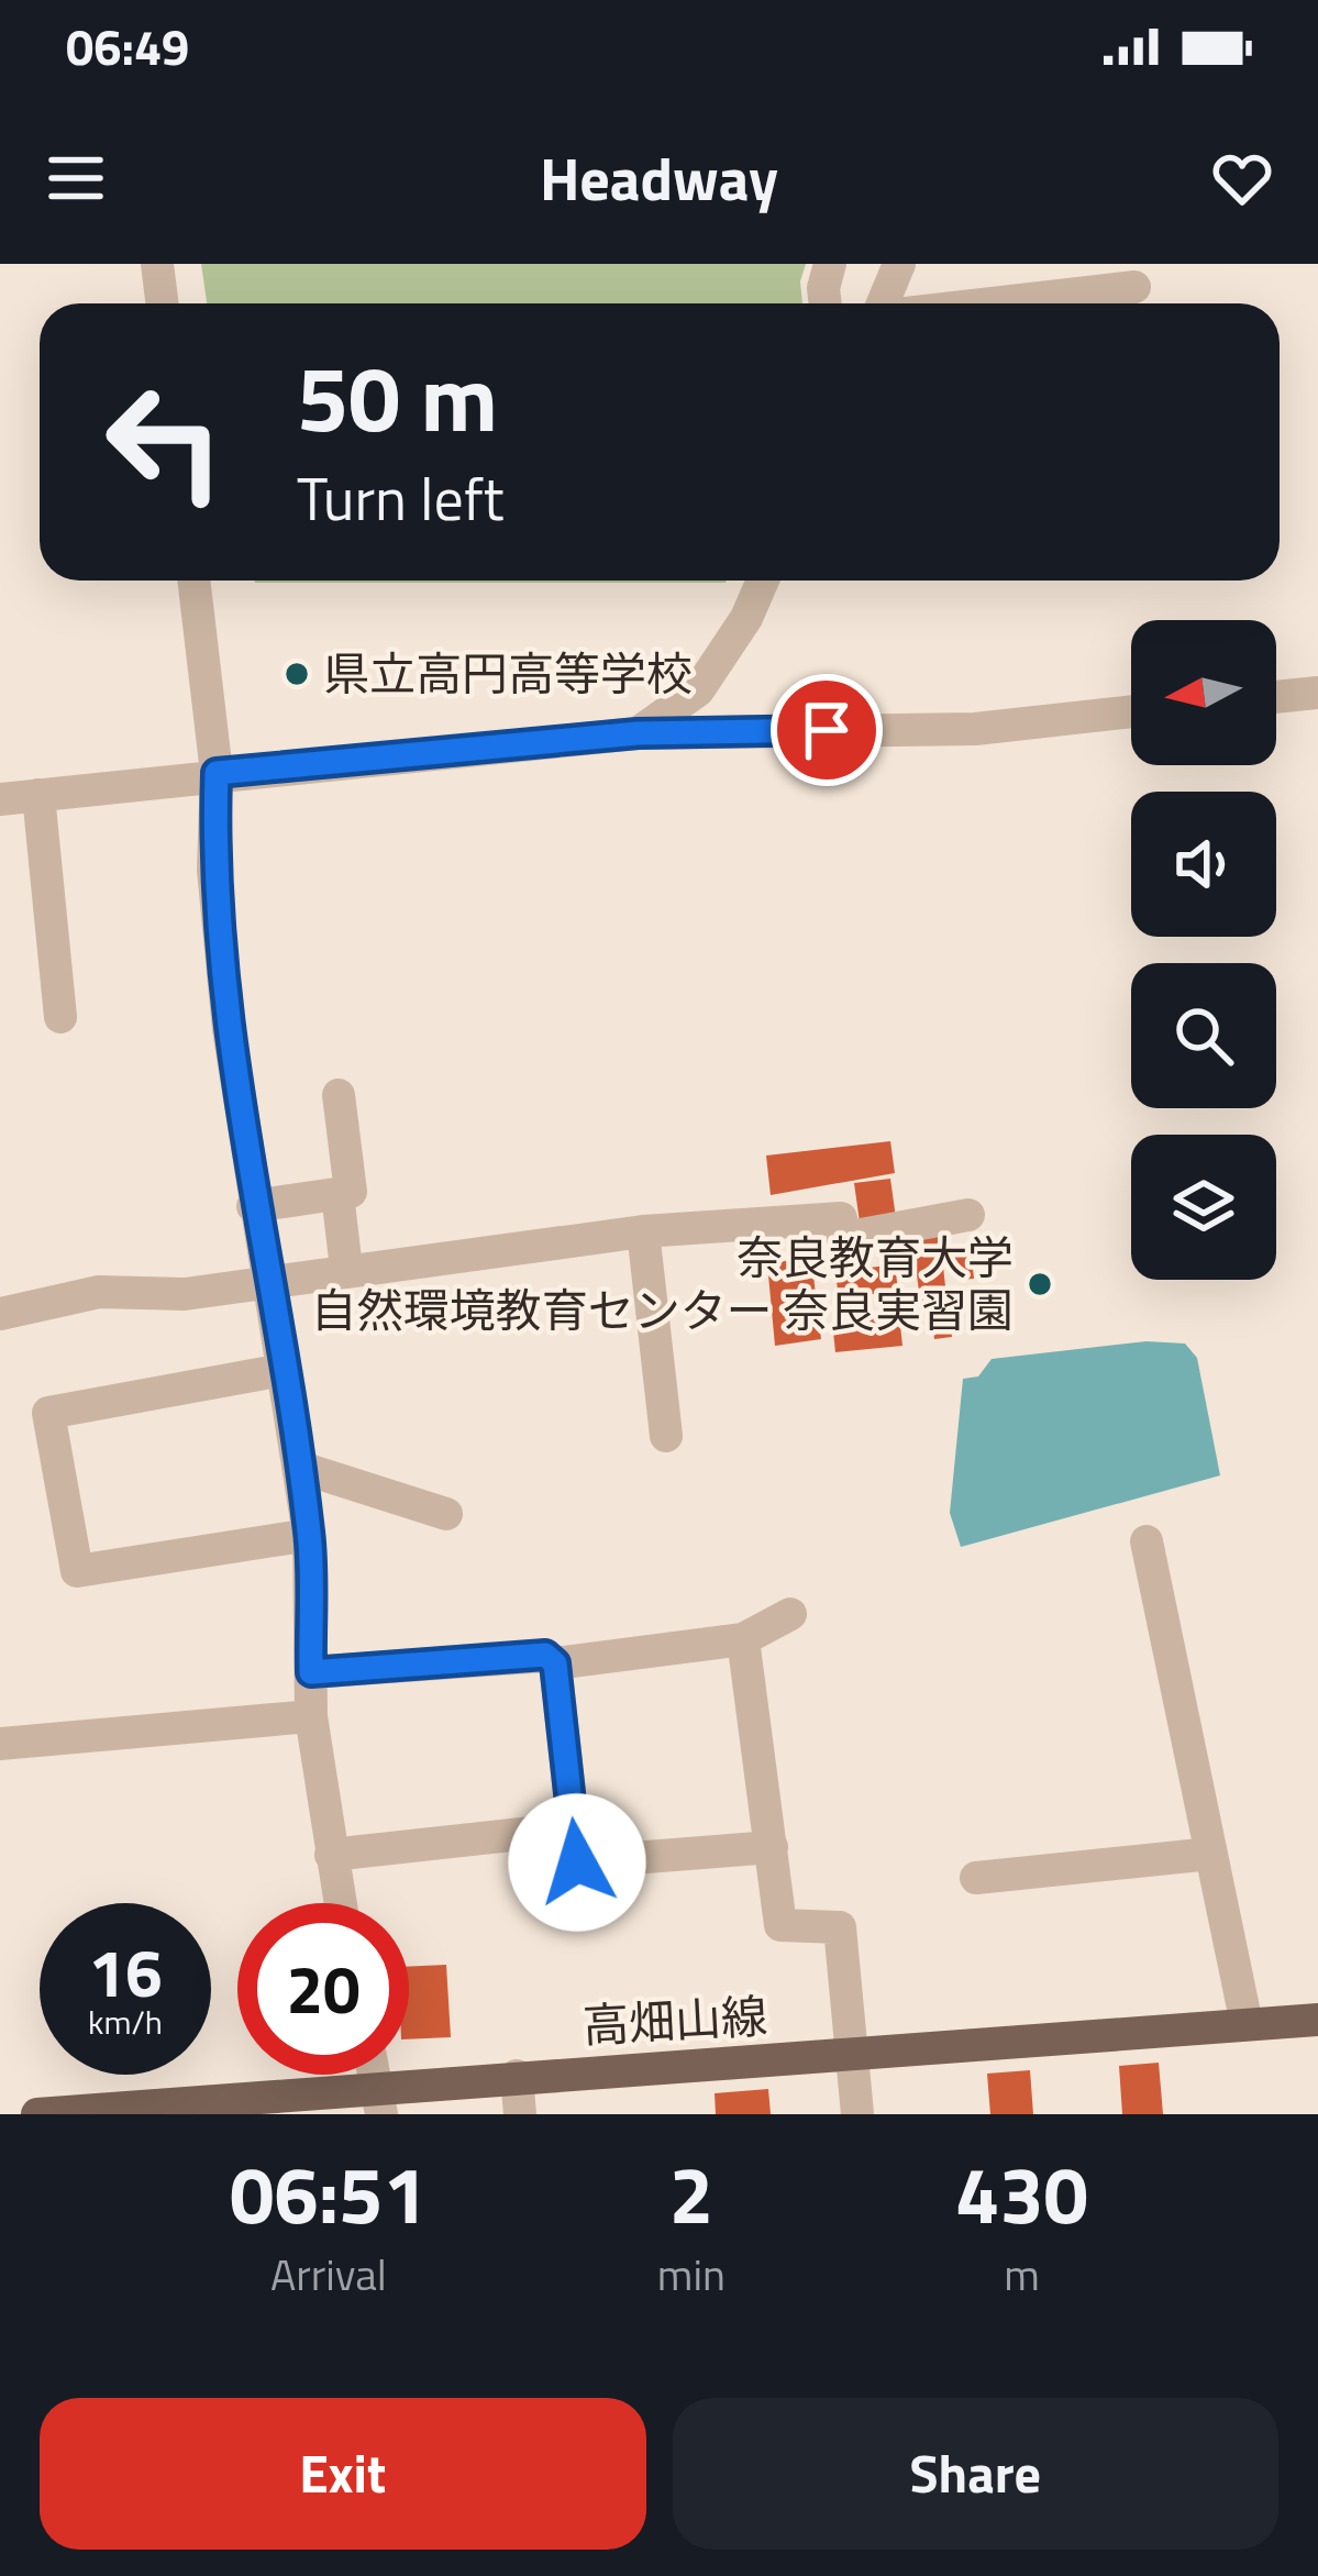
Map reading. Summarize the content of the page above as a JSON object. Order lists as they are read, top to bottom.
{
  "streets": {
    "main road": ["高畑山線"]
  },
  "places": ["県立高円高等学校", "奈良教育大学 自然環境教育センター 奈良実習園"],
  "north": "left",
  "page": {
    "status": "06:49",
    "header": "Headway",
    "turn": ["50 m", "Turn left"],
    "speed": "16 km/h",
    "limit": "20",
    "eta": [
      "06:51",
      "Arrival",
      "2",
      "min",
      "430",
      "m"
    ],
    "buttons": ["Exit", "Share"]
  }
}
